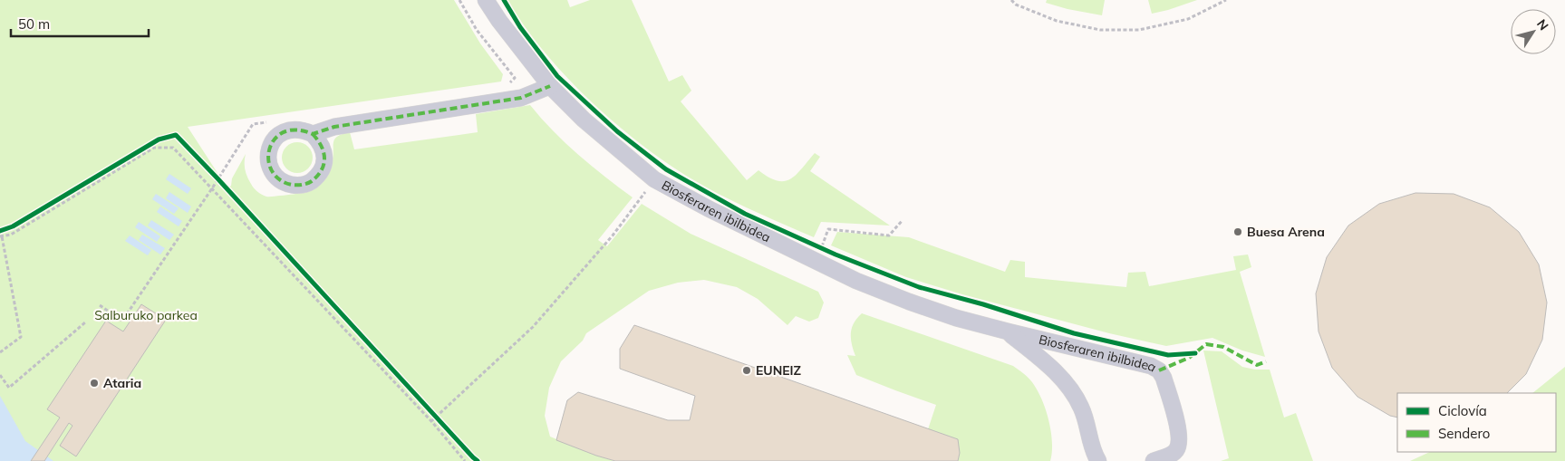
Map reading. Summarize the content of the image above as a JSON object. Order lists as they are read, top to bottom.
{
  "streets": {
    "street": ["Biosferaren ibilbidea"]
  },
  "parks": ["Salburuko parkea"],
  "places": ["Buesa Arena", "EUNEIZ", "Ataria"],
  "legend": ["Ciclovía", "Sendero"],
  "scale_bar": "50 m",
  "north": "top right"
}
